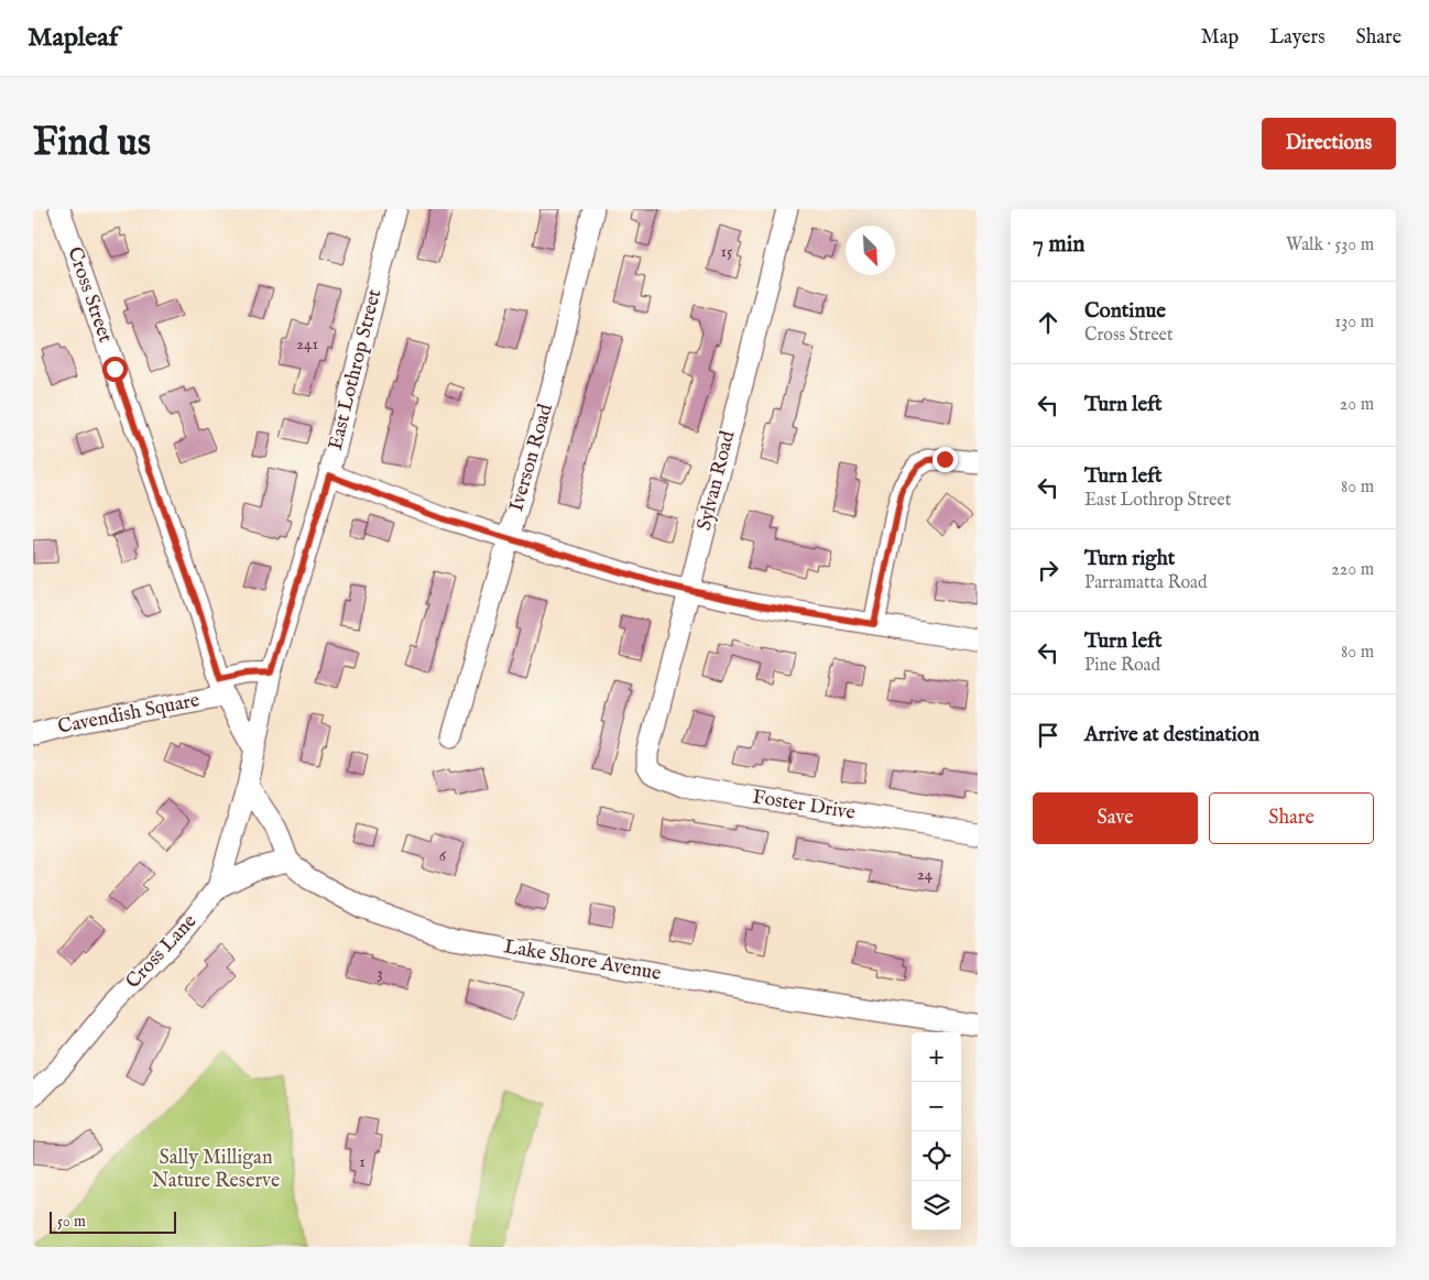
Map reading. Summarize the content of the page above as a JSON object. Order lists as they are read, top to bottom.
{
  "streets": {
    "street": [
      "Cross Street",
      "East Lothrop Street",
      "Iverson Road",
      "Sylvan Road",
      "Cavendish Square",
      "Foster Drive",
      "Cross Lane",
      "Lake Shore Avenue"
    ]
  },
  "crossings": [
    ["Cross Street", "East Lothrop Street"],
    ["Cross Street", "Cavendish Square"],
    ["East Lothrop Street", "Cavendish Square"],
    ["East Lothrop Street", "Cross Lane"],
    ["East Lothrop Street", "Lake Shore Avenue"],
    ["Sylvan Road", "Foster Drive"],
    ["Cross Lane", "Lake Shore Avenue"]
  ],
  "parks": ["Sally Milligan Nature Reserve"],
  "house_numbers": [
    "15",
    "241",
    "6",
    "24",
    "3",
    "1"
  ],
  "scale_bar": "50 m",
  "north": "bottom right",
  "page": {
    "header": "Mapleaf",
    "nav": ["Map", "Layers", "Share"],
    "buttons": [
      "Directions",
      ["Save", "Share"]
    ],
    "title": "Find us",
    "heading": ["7 min", "Walk · 530 m"],
    "list": [
      ["Continue", "Cross Street", "130 m"],
      ["Turn left", "20 m"],
      ["Turn left", "East Lothrop Street", "80 m"],
      ["Turn right", "Parramatta Road", "220 m"],
      ["Turn left", "Pine Road", "80 m"],
      "Arrive at destination"
    ],
    "map_buttons": ["+", "−"],
    "scale": "50 m"
  }
}
